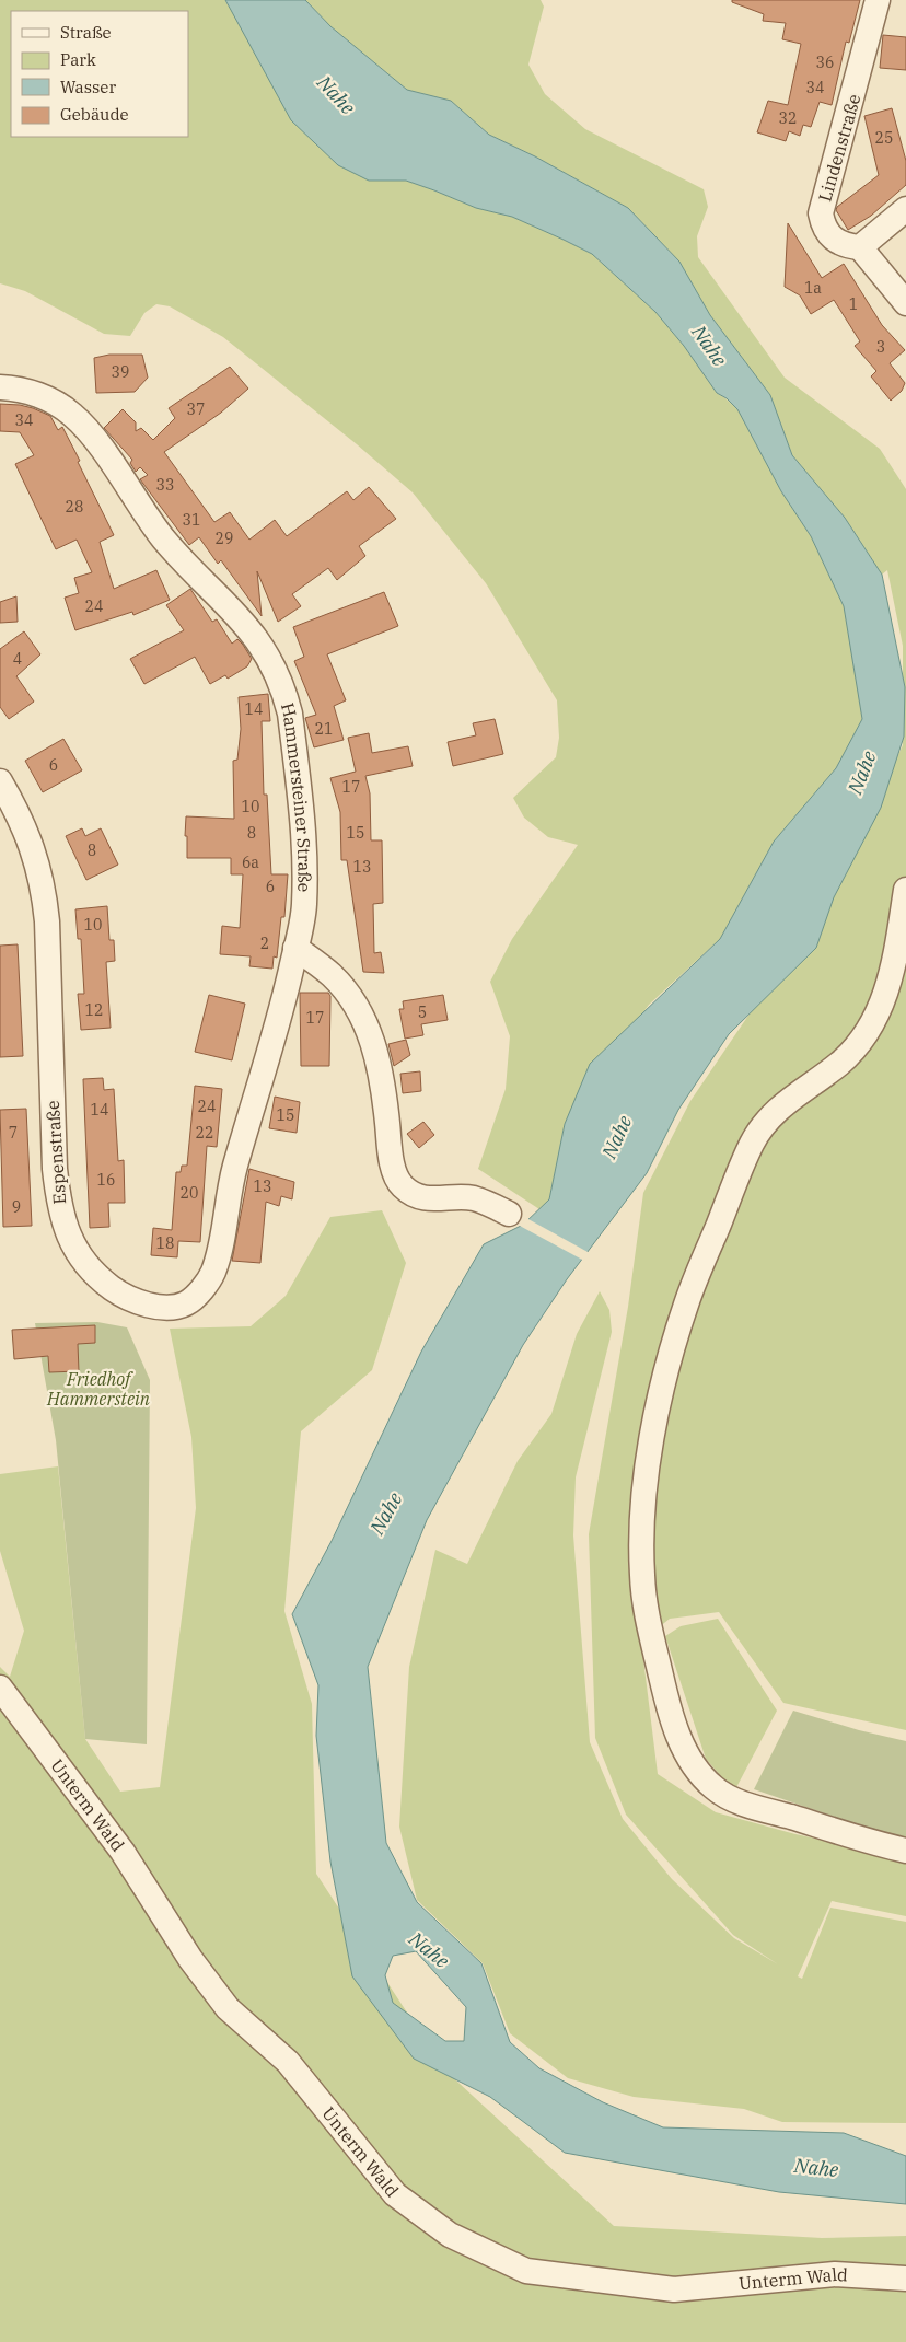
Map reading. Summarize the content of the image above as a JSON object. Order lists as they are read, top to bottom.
{
  "streets": {
    "street": [
      "Lindenstraße",
      "Hammersteiner Straße",
      "Espenstraße",
      "Unterm Wald"
    ]
  },
  "crossings": [
    ["Hammersteiner Straße", "Espenstraße"]
  ],
  "water": ["Nahe"],
  "parks": ["Friedhof Hammerstein"],
  "house_numbers": [
    "36",
    "34",
    "32",
    "25",
    "1a",
    "1",
    "3",
    "39",
    "37",
    "34",
    "33",
    "28",
    "31",
    "29",
    "24",
    "4",
    "14",
    "21",
    "6",
    "17",
    "10",
    "8",
    "15",
    "8",
    "6a",
    "13",
    "6",
    "10",
    "2",
    "12",
    "5",
    "17",
    "24",
    "14",
    "15",
    "7",
    "22",
    "16",
    "13",
    "20",
    "9",
    "18"
  ],
  "legend": [
    "Straße",
    "Park",
    "Wasser",
    "Gebäude"
  ]
}
